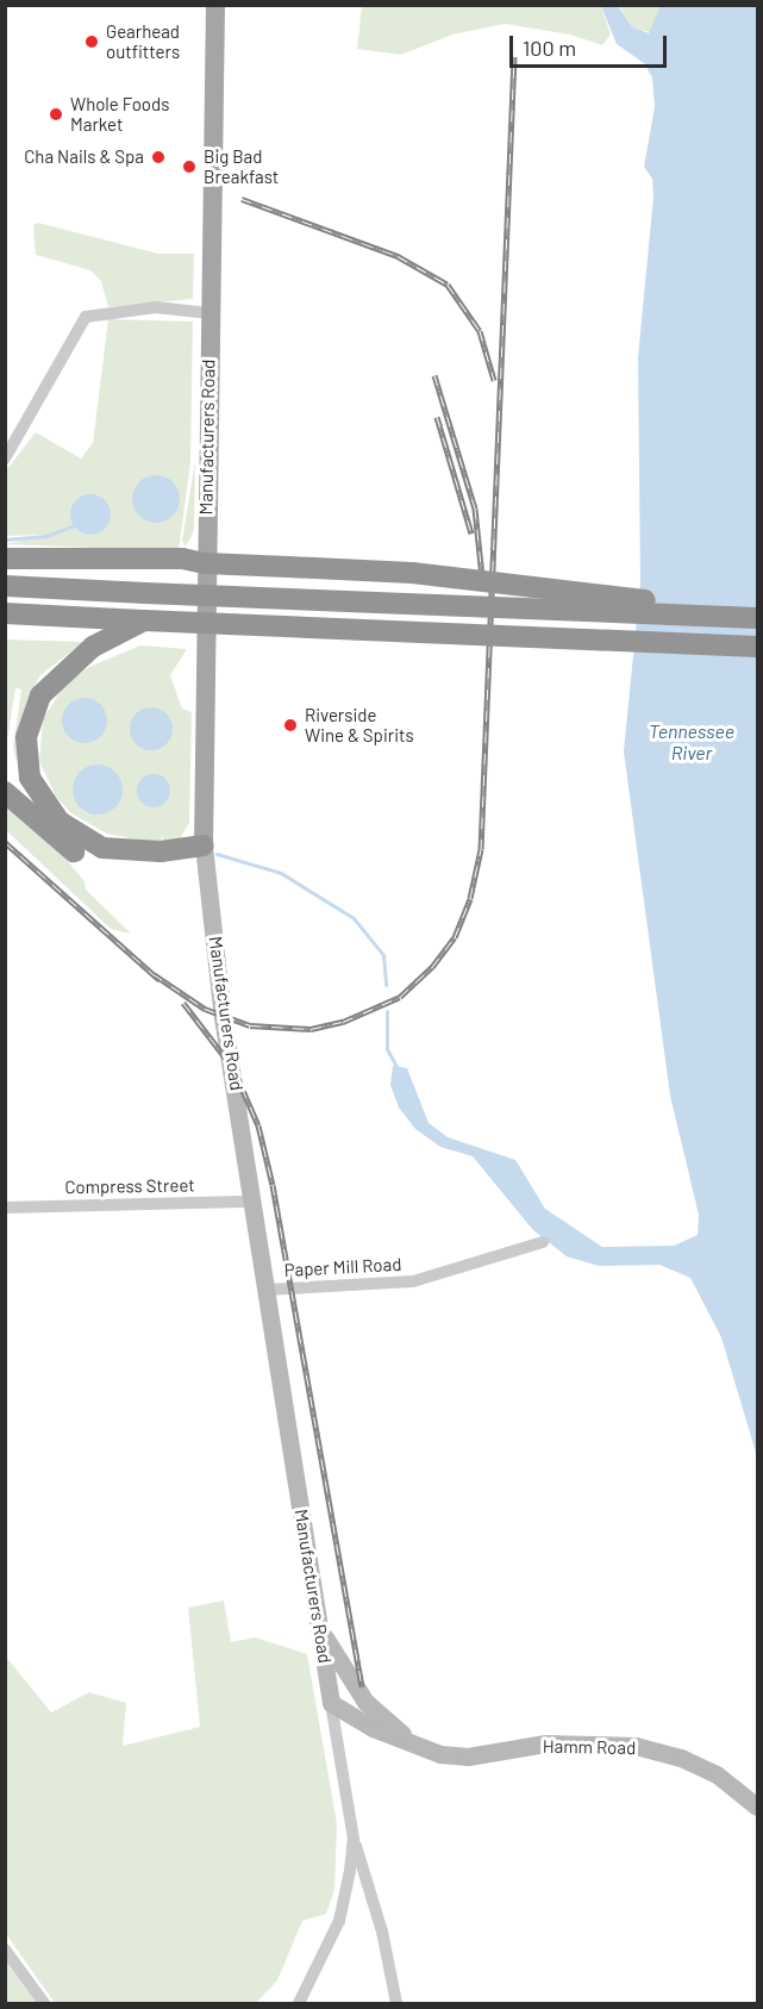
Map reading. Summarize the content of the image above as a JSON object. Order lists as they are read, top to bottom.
{
  "streets": {
    "main road": ["Manufacturers Road", "Hamm Road"],
    "street": ["Compress Street", "Paper Mill Road"]
  },
  "crossings": [
    ["Manufacturers Road", "Compress Street"],
    ["Manufacturers Road", "Paper Mill Road"],
    ["Manufacturers Road", "Hamm Road"]
  ],
  "water": ["Tennessee River"],
  "places": [
    "Gearhead outfitters",
    "Whole Foods Market",
    "Cha Nails & Spa",
    "Big Bad Breakfast",
    "Riverside Wine & Spirits"
  ],
  "scale_bar": "100 m"
}
